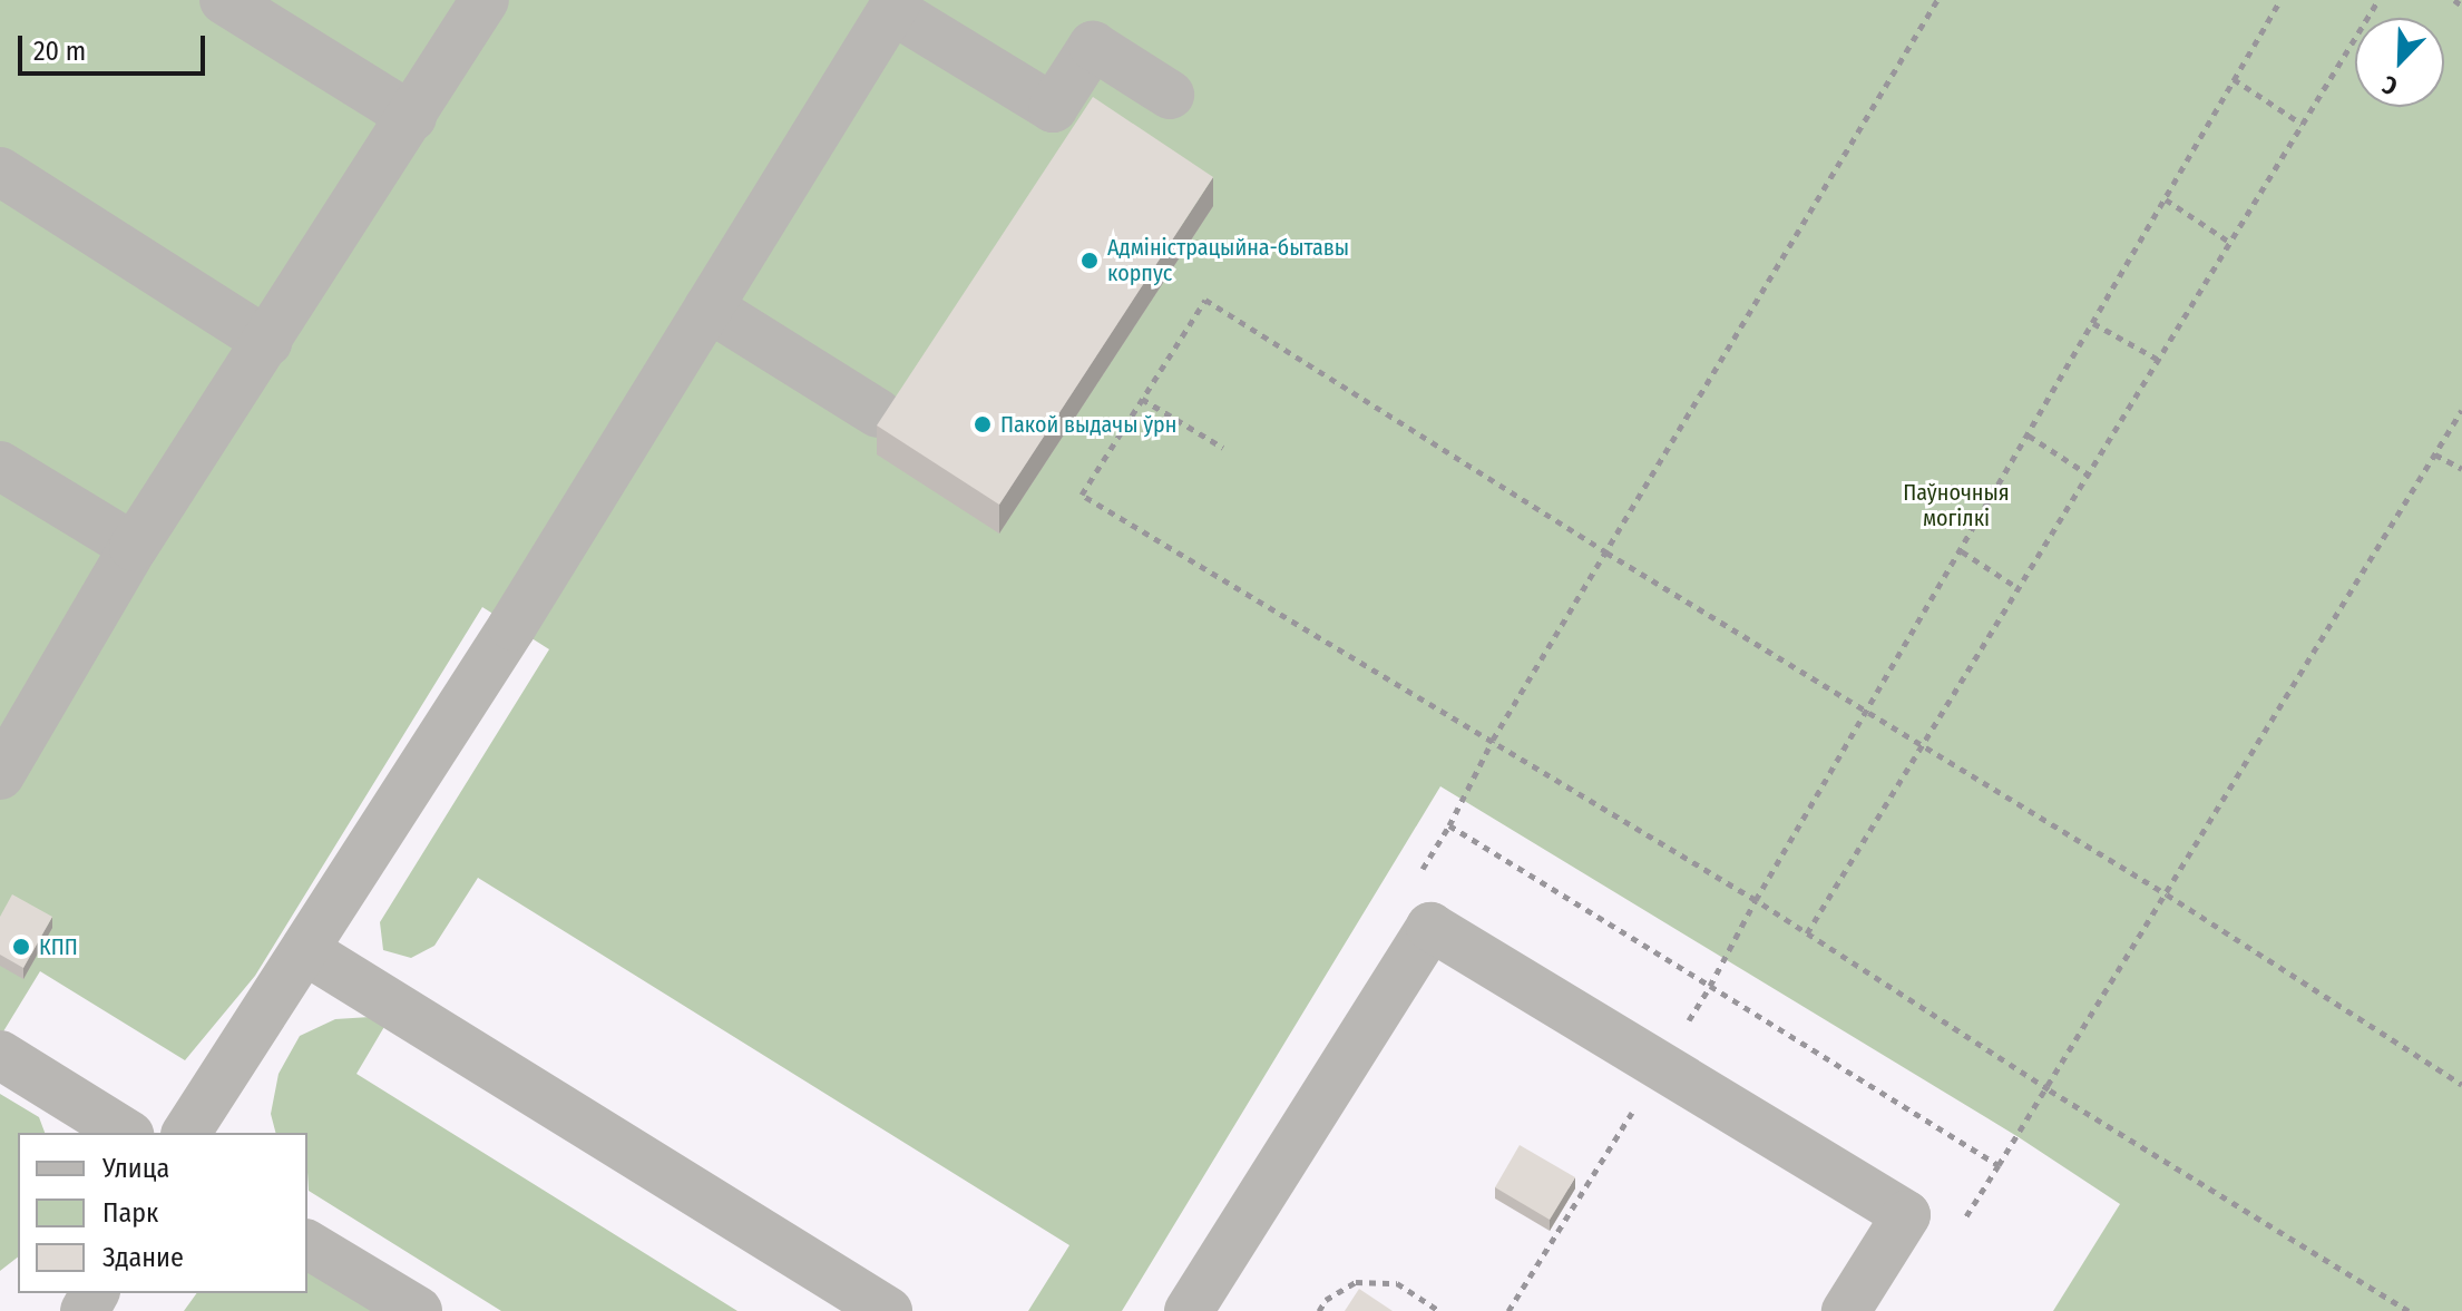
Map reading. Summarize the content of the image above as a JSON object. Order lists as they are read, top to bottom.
{
  "parks": ["Паўночныя могілкі"],
  "places": ["Адміністрацыйна-бытавы корпус", "Пакой выдачы ўрн", "КПП"],
  "legend": ["Улица", "Парк", "Здание"],
  "scale_bar": "20 m",
  "north": "bottom left"
}
